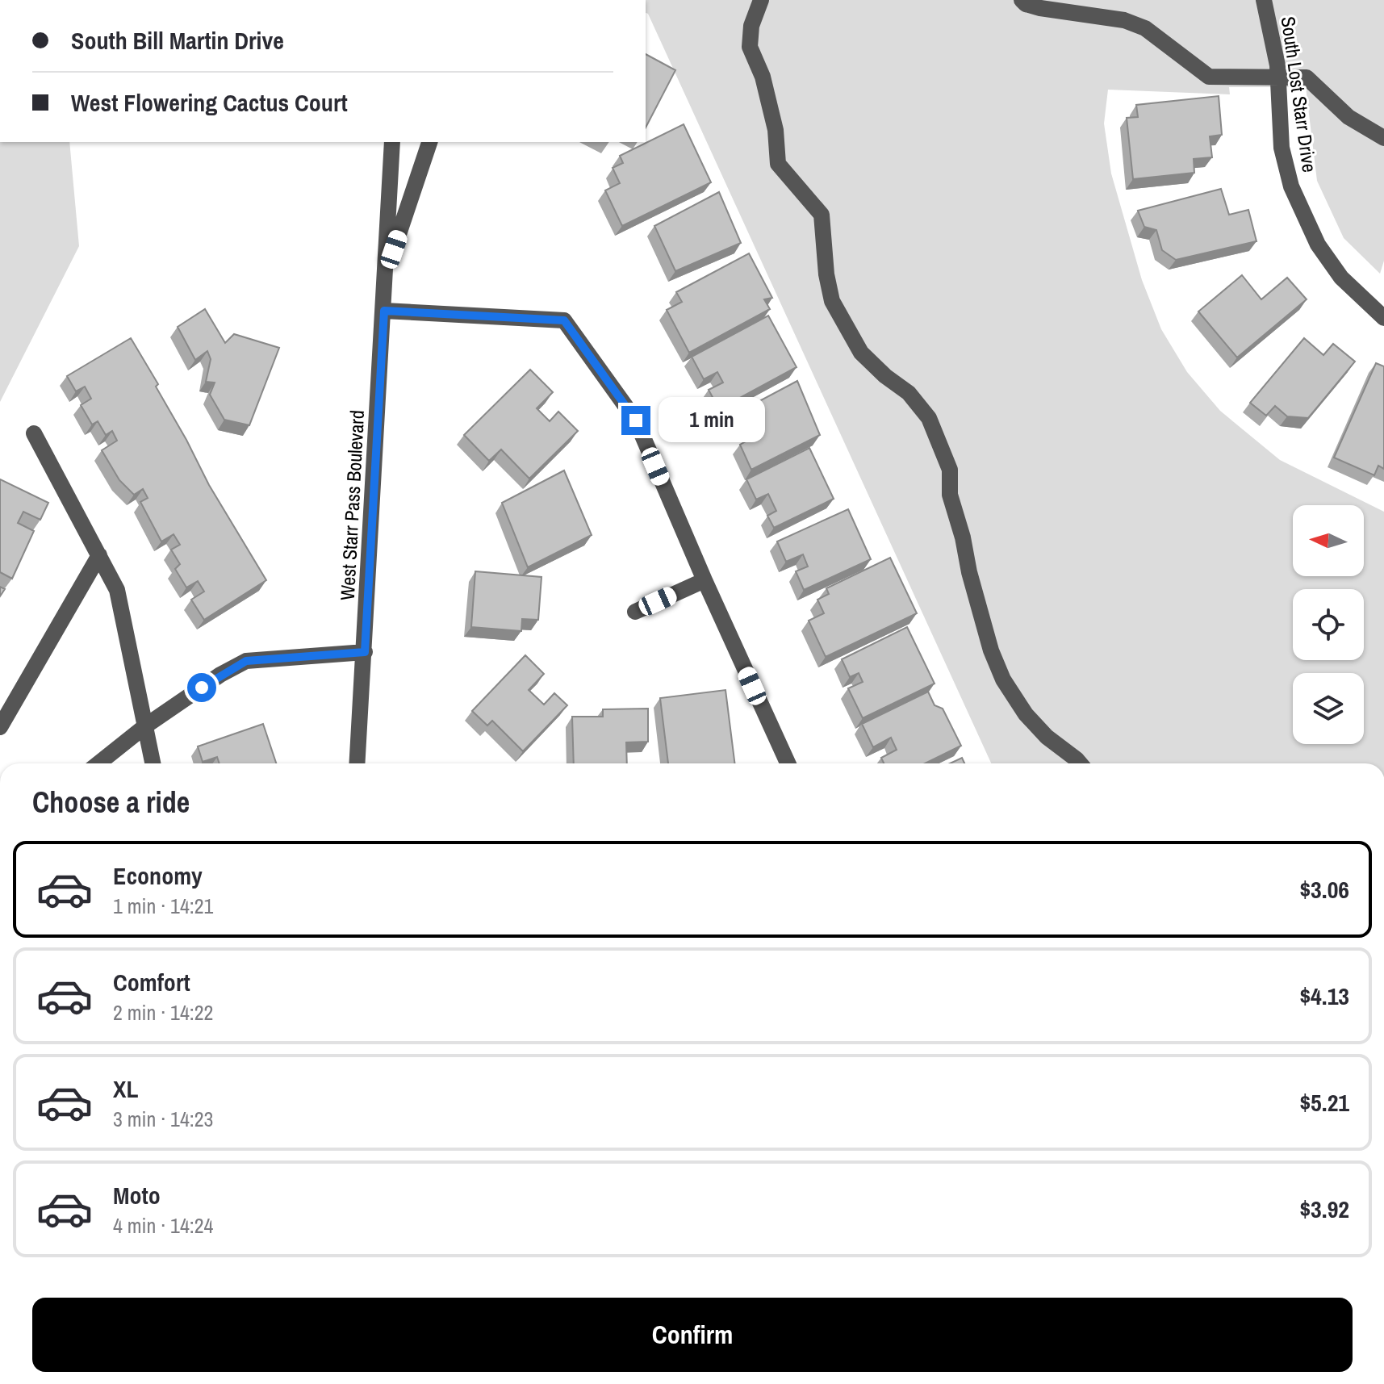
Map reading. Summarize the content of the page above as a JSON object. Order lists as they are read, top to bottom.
{
  "streets": {
    "street": ["South Lost Starr Drive", "West Starr Pass Boulevard"]
  },
  "north": "left",
  "page": {
    "banner": ["South Bill Martin Drive", "West Flowering Cactus Court"],
    "bubble": "1 min",
    "heading": "Choose a ride",
    "list": [
      {
        "name": "Economy",
        "note": "1 min · 14:21",
        "value": "$3.06"
      },
      {
        "name": "Comfort",
        "note": "2 min · 14:22",
        "value": "$4.13"
      },
      {
        "name": "XL",
        "note": "3 min · 14:23",
        "value": "$5.21"
      },
      {
        "name": "Moto",
        "note": "4 min · 14:24",
        "value": "$3.92"
      }
    ],
    "buttons": "Confirm"
  }
}
